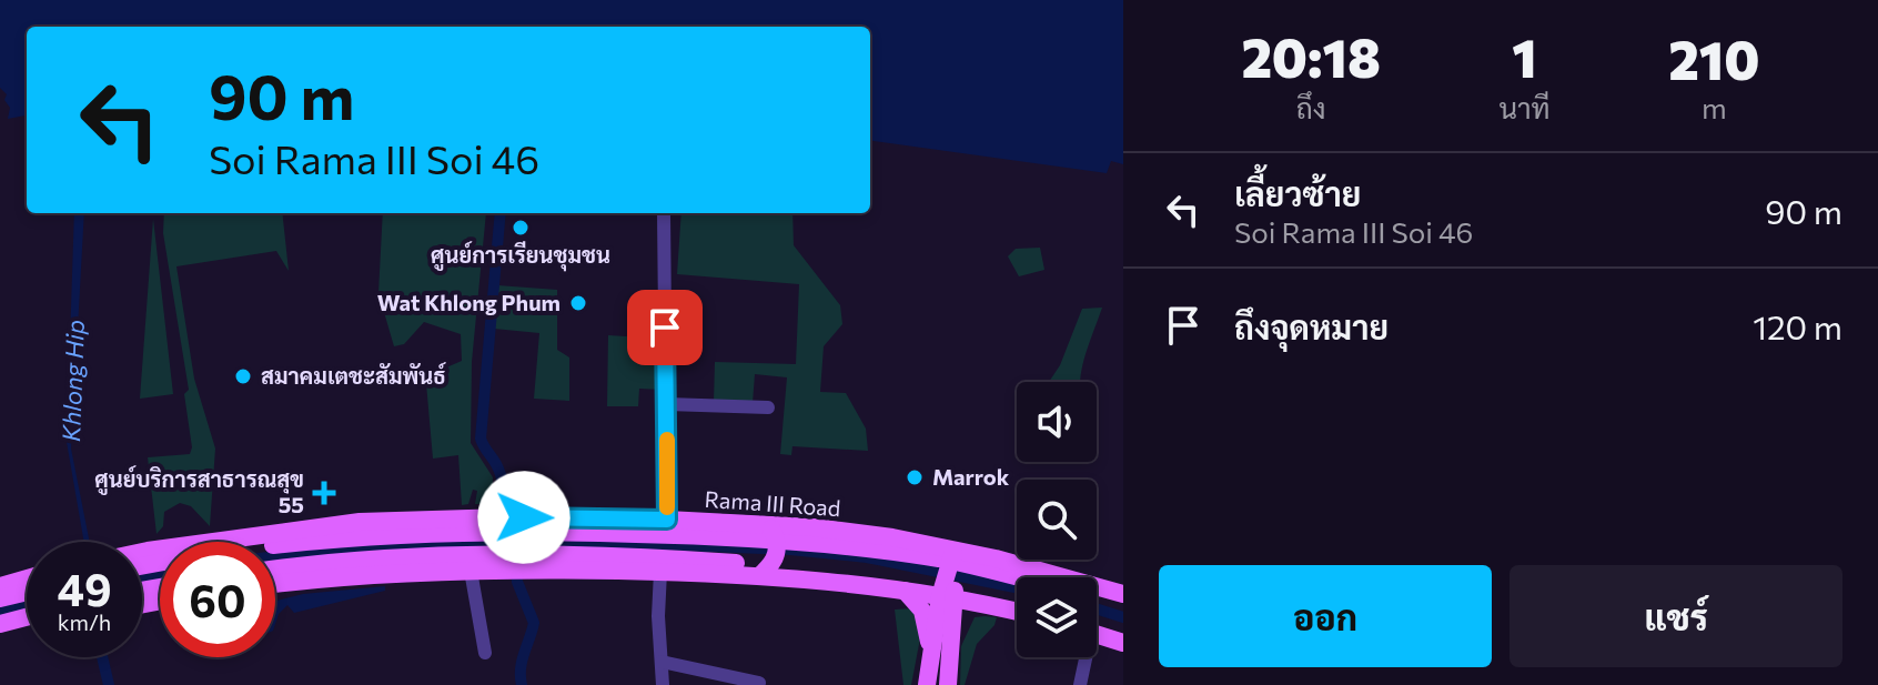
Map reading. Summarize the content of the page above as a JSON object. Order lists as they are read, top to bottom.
{
  "streets": {
    "main road": ["Rama III Road"]
  },
  "water": ["Khlong Hip"],
  "places": {
    "other": [
      "ศูนย์การเรียนชุมชน",
      "Wat Khlong Phum",
      "สมาคมเตชะสัมพันธ์",
      "Marrok"
    ],
    "health": ["ศูนย์บริการสาธารณสุข 55"]
  },
  "page": {
    "eta": [
      "20:18",
      "ถึง",
      "1",
      "นาที",
      "210",
      "m"
    ],
    "turn": ["90 m", "Soi Rama III Soi 46"],
    "list": [
      {
        "name": "เลี้ยวซ้าย",
        "note": "Soi Rama III Soi 46",
        "value": "90 m"
      },
      {
        "name": "ถึงจุดหมาย",
        "value": "120 m"
      }
    ],
    "speed": "49 km/h",
    "limit": "60",
    "buttons": ["ออก", "แชร์"]
  }
}
